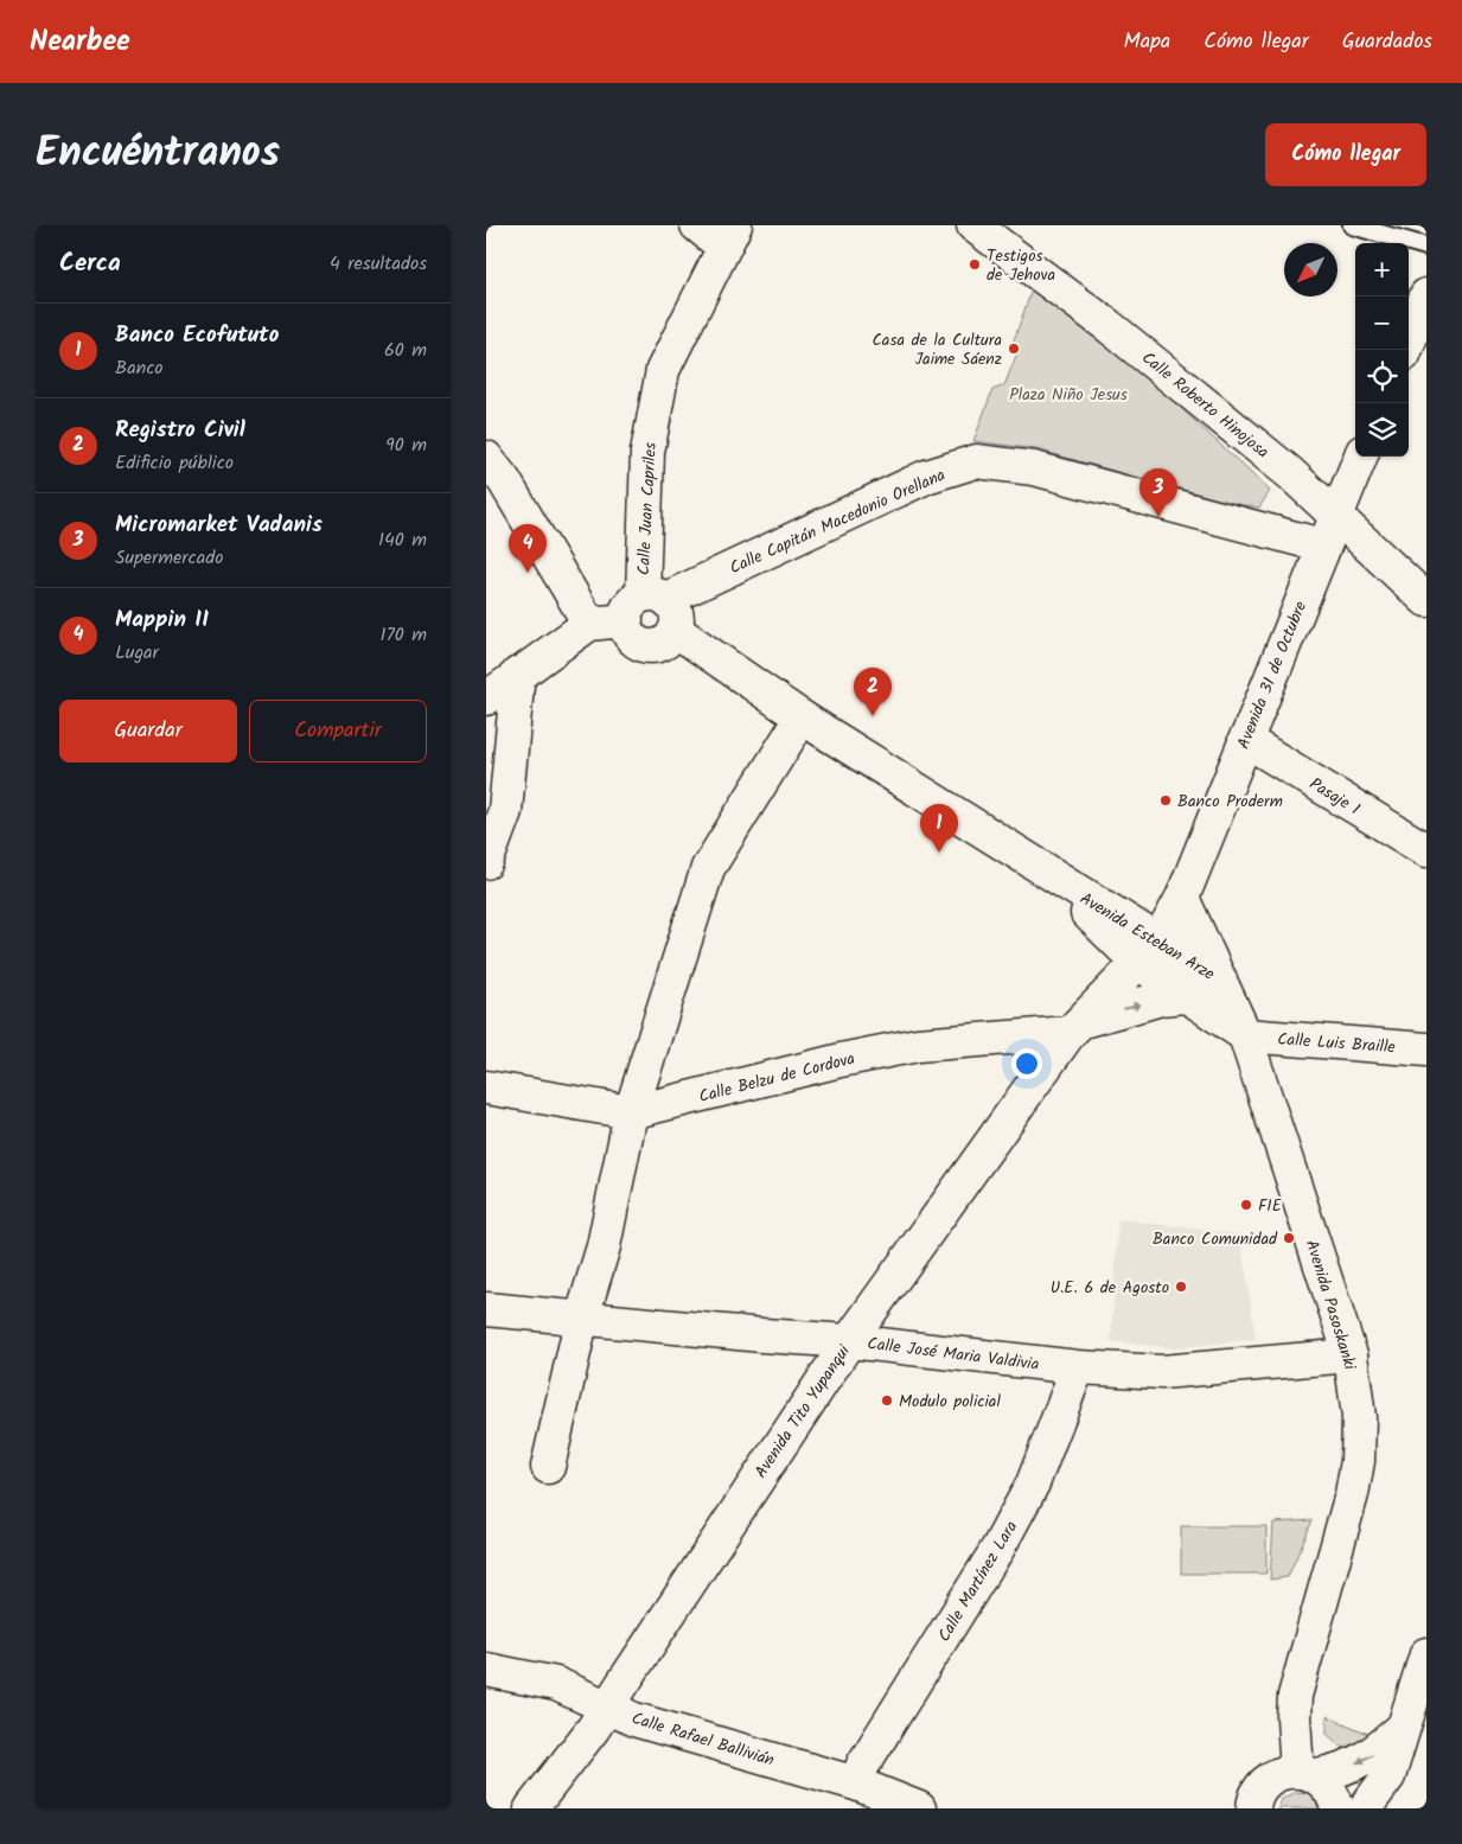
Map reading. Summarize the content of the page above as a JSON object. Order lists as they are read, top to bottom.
{
  "streets": {
    "street": [
      "Calle Roberto Hinojosa",
      "Calle Juan Capriles",
      "Calle Capitán Macedonio Orellana",
      "Avenida 31 de Octubre",
      "Pasaje 1",
      "Avenida Esteban Arze",
      "Calle Luis Braille",
      "Calle Belzu de Cordova",
      "Avenida Pasoskanki",
      "Calle José Maria Valdivia",
      "Avenida Tito Yupanqui",
      "Calle Martínez Lara",
      "Calle Rafael Ballivián"
    ]
  },
  "crossings": [
    ["Calle Roberto Hinojosa", "Avenida 31 de Octubre"],
    ["Calle Juan Capriles", "Calle Capitán Macedonio Orellana"],
    ["Calle Juan Capriles", "Avenida Esteban Arze"],
    ["Calle Capitán Macedonio Orellana", "Avenida 31 de Octubre"],
    ["Calle Capitán Macedonio Orellana", "Avenida Esteban Arze"],
    ["Avenida 31 de Octubre", "Pasaje 1"],
    ["Avenida 31 de Octubre", "Avenida Esteban Arze"],
    ["Avenida 31 de Octubre", "Avenida Tito Yupanqui"],
    ["Avenida Esteban Arze", "Calle Luis Braille"],
    ["Avenida Esteban Arze", "Avenida Pasoskanki"],
    ["Avenida Esteban Arze", "Avenida Tito Yupanqui"],
    ["Calle Luis Braille", "Avenida Pasoskanki"],
    ["Calle Belzu de Cordova", "Avenida Tito Yupanqui"],
    ["Avenida Pasoskanki", "Calle José Maria Valdivia"],
    ["Calle José Maria Valdivia", "Avenida Tito Yupanqui"],
    ["Calle José Maria Valdivia", "Calle Martínez Lara"],
    ["Avenida Tito Yupanqui", "Calle Rafael Ballivián"],
    ["Calle Martínez Lara", "Calle Rafael Ballivián"]
  ],
  "parks": ["Plaza Niño Jesus"],
  "places": [
    "Testigos de Jehova",
    "Casa de la Cultura Jaime Sáenz",
    "Banco Proderm",
    "FIE",
    "Banco Comunidad",
    "U.E. 6 de Agosto",
    "Modulo policial"
  ],
  "north": "bottom left",
  "page": {
    "header": "Nearbee",
    "nav": ["Mapa", "Cómo llegar", "Guardados"],
    "title": "Encuéntranos",
    "buttons": [
      "Cómo llegar",
      ["Guardar", "Compartir"]
    ],
    "heading": ["Cerca", "4 resultados"],
    "map_buttons": ["+", "−"],
    "list": [
      {
        "mark": "1",
        "name": "Banco Ecofututo",
        "note": "Banco",
        "value": "60 m"
      },
      {
        "mark": "2",
        "name": "Registro Civil",
        "note": "Edificio público",
        "value": "90 m"
      },
      {
        "mark": "3",
        "name": "Micromarket Vadanis",
        "note": "Supermercado",
        "value": "140 m"
      },
      {
        "mark": "4",
        "name": "Mappin II",
        "note": "Lugar",
        "value": "170 m"
      }
    ],
    "pins": [
      "3",
      "4",
      "2",
      "1"
    ]
  }
}
